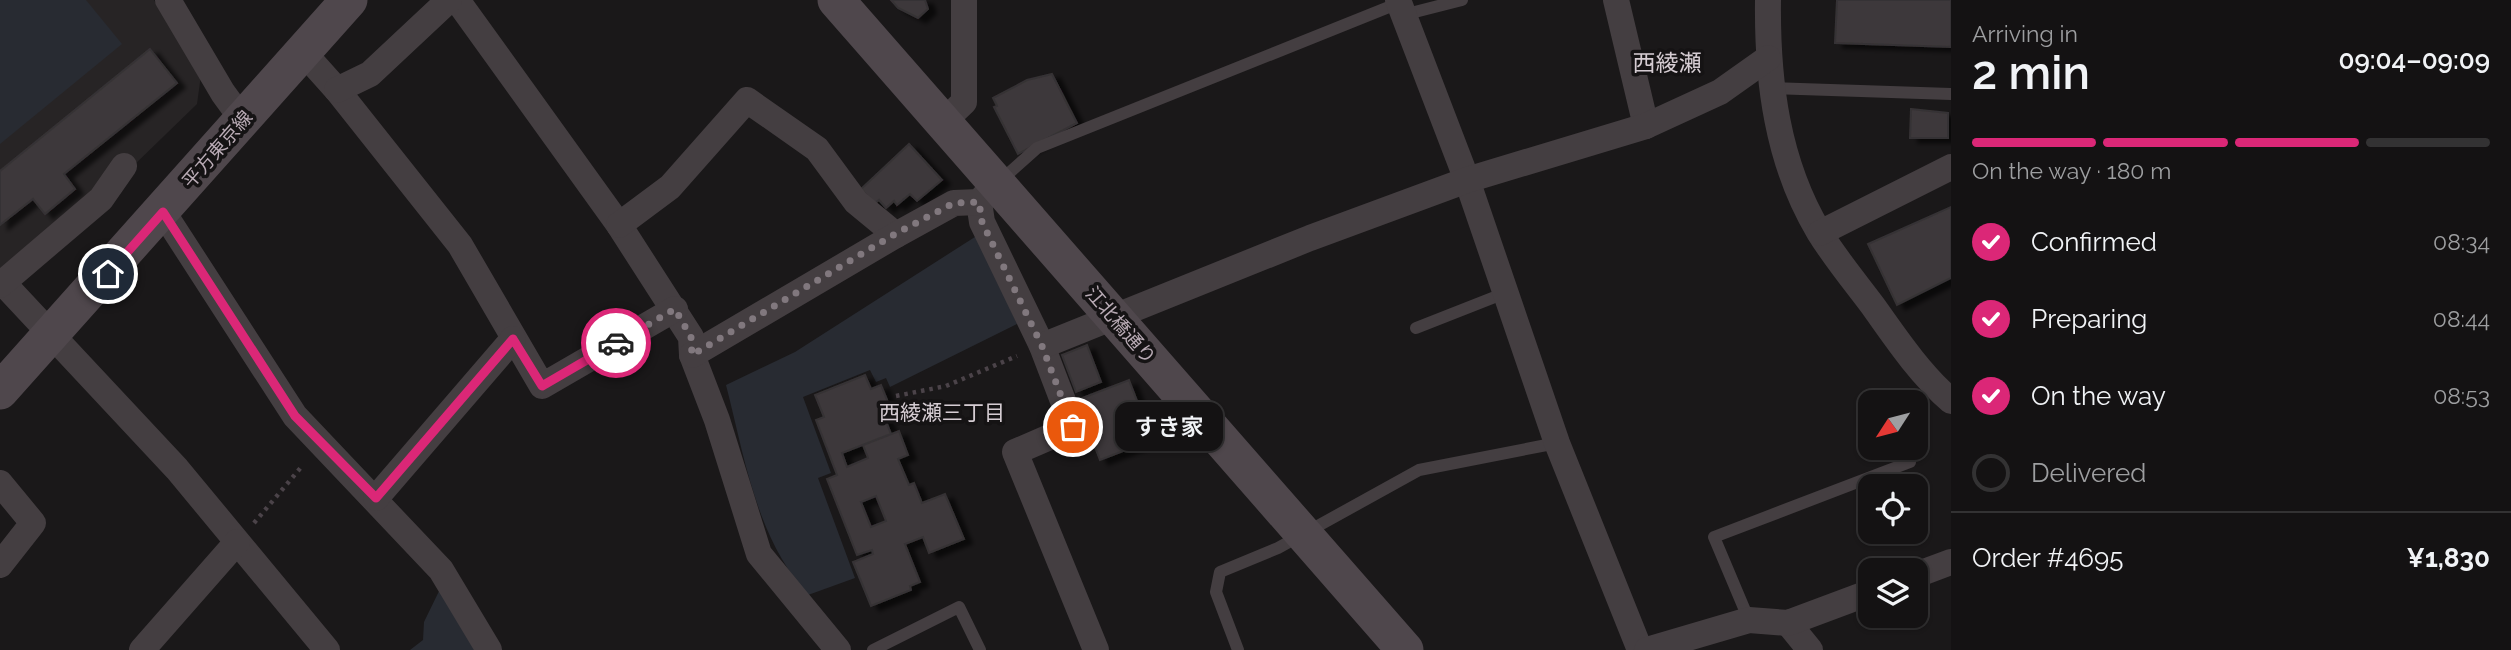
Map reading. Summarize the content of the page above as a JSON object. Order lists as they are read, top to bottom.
{
  "streets": {
    "main road": ["平方東京線", "江北橋通り"]
  },
  "districts": ["西綾瀬", "西綾瀬三丁目"],
  "places": ["すき家"],
  "north": "bottom left",
  "page": {
    "heading": ["2 min", "Arriving in", "09:04–09:09"],
    "panel": ["Order #4695", "¥1,830"],
    "bar": "On the way · 180 m",
    "list": [
      ["Confirmed", "08:34"],
      ["Preparing", "08:44"],
      ["On the way", "08:53"],
      "Delivered"
    ],
    "bubble": "すき家"
  }
}
